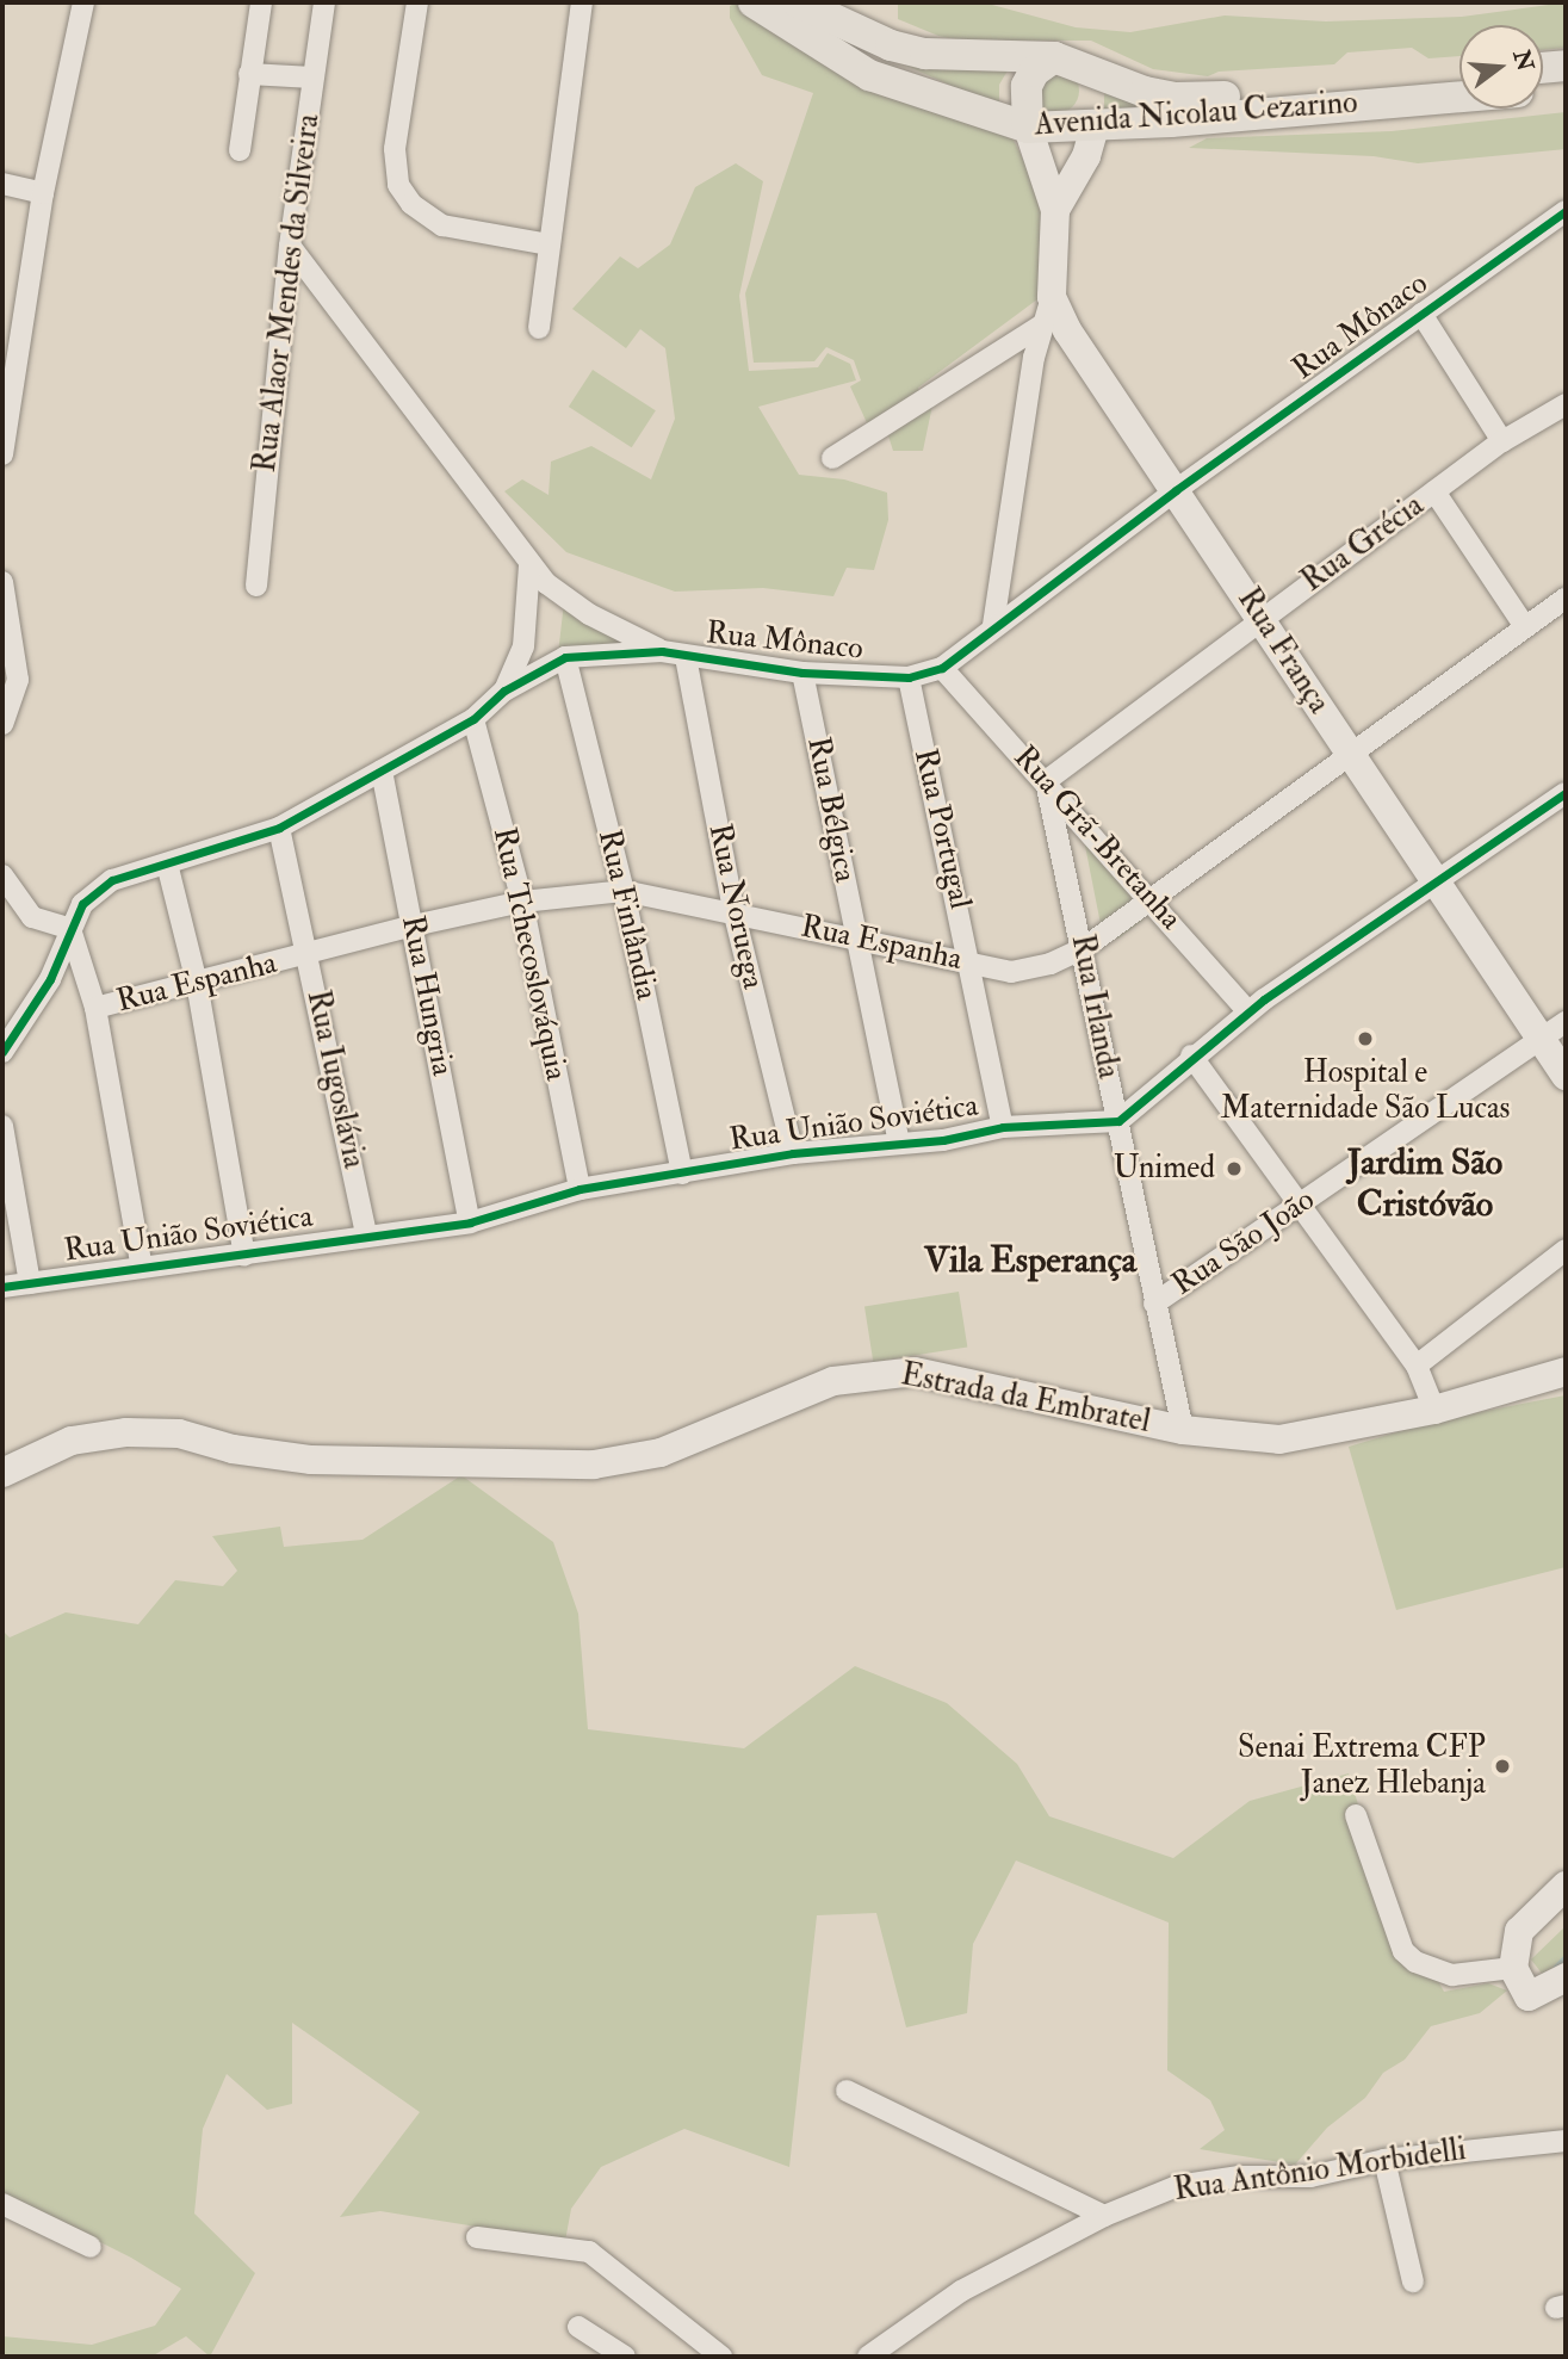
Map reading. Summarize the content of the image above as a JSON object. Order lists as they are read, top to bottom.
{
  "streets": {
    "main road": ["Avenida Nicolau Cezarino"],
    "street": [
      "Rua Alaor Mendes da Silveira",
      "Rua Mônaco",
      "Rua Grécia",
      "Rua França",
      "Rua Bélgica",
      "Rua Portugal",
      "Rua Grã-Bretanha",
      "Rua Noruega",
      "Rua Finlândia",
      "Rua Espanha",
      "Rua Tchecoslováquia",
      "Rua Hungria",
      "Rua Irlanda",
      "Rua Iugoslávia",
      "Rua União Soviética",
      "Rua São João",
      "Estrada da Embratel",
      "Rua Antônio Morbidelli"
    ]
  },
  "crossings": [
    ["Rua Mônaco", "Rua França"],
    ["Rua Mônaco", "Rua Bélgica"],
    ["Rua Mônaco", "Rua Portugal"],
    ["Rua Mônaco", "Rua Grã-Bretanha"],
    ["Rua Mônaco", "Rua Noruega"],
    ["Rua Mônaco", "Rua Finlândia"],
    ["Rua Mônaco", "Rua Tchecoslováquia"],
    ["Rua Mônaco", "Rua Hungria"],
    ["Rua Mônaco", "Rua Iugoslávia"],
    ["Rua Grécia", "Rua França"],
    ["Rua Grécia", "Rua Grã-Bretanha"],
    ["Rua Grécia", "Rua Irlanda"],
    ["Rua França", "Rua Espanha"],
    ["Rua França", "Rua São João"],
    ["Rua Bélgica", "Rua Espanha"],
    ["Rua Bélgica", "Rua União Soviética"],
    ["Rua Portugal", "Rua Espanha"],
    ["Rua Portugal", "Rua União Soviética"],
    ["Rua Grã-Bretanha", "Rua Espanha"],
    ["Rua Grã-Bretanha", "Rua Irlanda"],
    ["Rua Noruega", "Rua Espanha"],
    ["Rua Noruega", "Rua União Soviética"],
    ["Rua Finlândia", "Rua Espanha"],
    ["Rua Finlândia", "Rua União Soviética"],
    ["Rua Espanha", "Rua Tchecoslováquia"],
    ["Rua Espanha", "Rua Hungria"],
    ["Rua Espanha", "Rua Irlanda"],
    ["Rua Espanha", "Rua Iugoslávia"],
    ["Rua Tchecoslováquia", "Rua União Soviética"],
    ["Rua Hungria", "Rua União Soviética"],
    ["Rua Irlanda", "Rua União Soviética"],
    ["Rua Irlanda", "Rua São João"],
    ["Rua Irlanda", "Estrada da Embratel"],
    ["Rua Iugoslávia", "Rua União Soviética"]
  ],
  "districts": ["Jardim São Cristóvão", "Vila Esperança"],
  "places": ["Hospital e Maternidade São Lucas", "Unimed", "Senai Extrema CFP Janez Hlebanja"],
  "north": "right"
}
